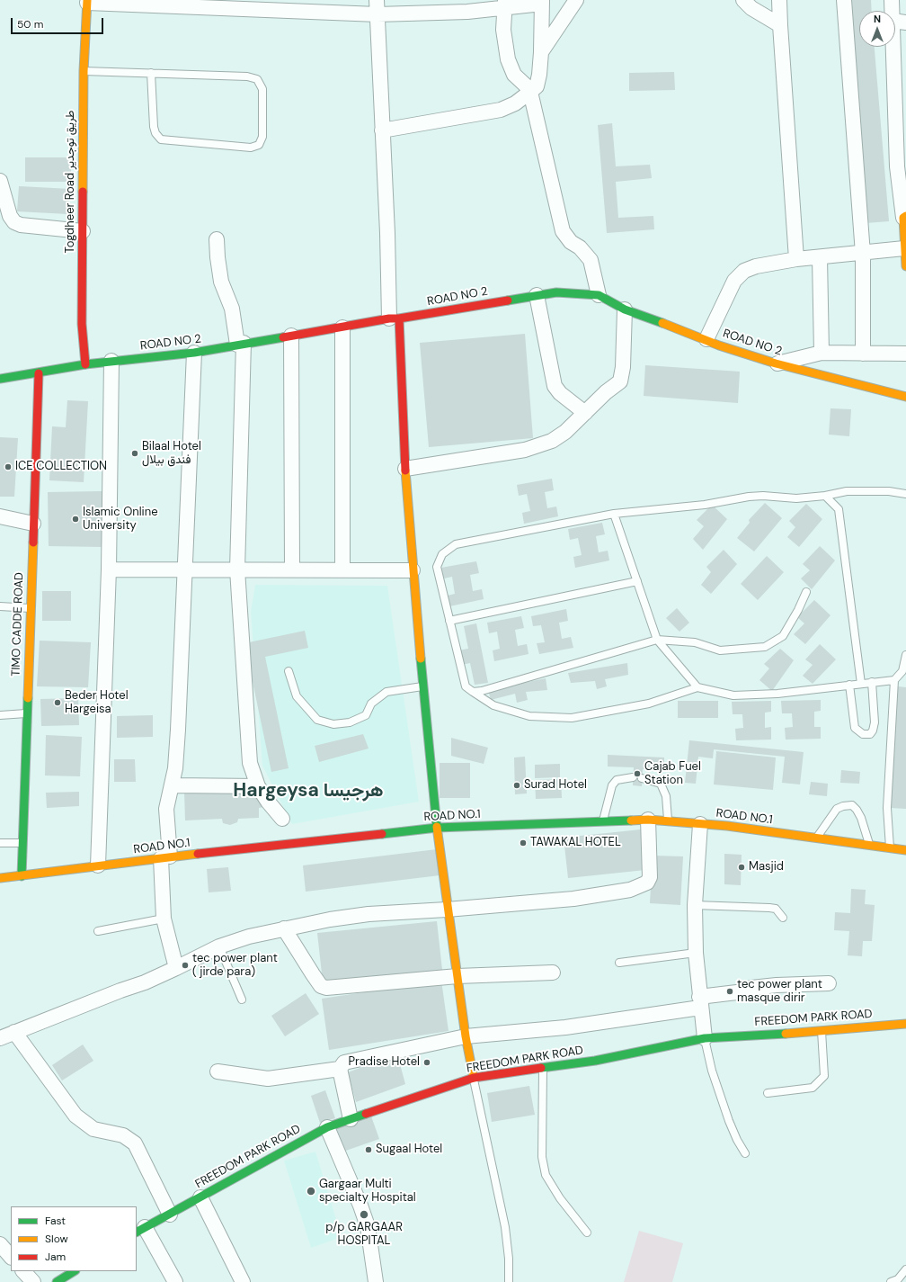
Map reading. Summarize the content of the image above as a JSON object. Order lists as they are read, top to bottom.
{
  "streets": {
    "main road": [
      "Togdheer Road طريق توجدير",
      "ROAD NO 2",
      "TIMO CADDE ROAD",
      "ROAD NO.1",
      "FREEDOM PARK ROAD"
    ]
  },
  "crossings": [
    ["Togdheer Road طريق توجدير", "ROAD NO 2"],
    ["ROAD NO 2", "TIMO CADDE ROAD"],
    ["TIMO CADDE ROAD", "ROAD NO.1"]
  ],
  "districts": ["Hargeysa هرجيسا"],
  "places": [
    "Bilaal Hotel فندق بيلال",
    "ICE COLLECTION",
    "Islamic Online University",
    "Beder Hotel Hargeisa",
    "Cajab Fuel Station",
    "Surad Hotel",
    "TAWAKAL HOTEL",
    "Masjid",
    "tec power plant ( jirde para)",
    "tec power plant masque dirir",
    "Pradise Hotel",
    "Sugaal Hotel",
    "Gargaar Multi specialty Hospital",
    "p/p GARGAAR HOSPITAL"
  ],
  "legend": ["Fast", "Slow", "Jam"],
  "scale_bar": "50 m",
  "north": "top"
}
